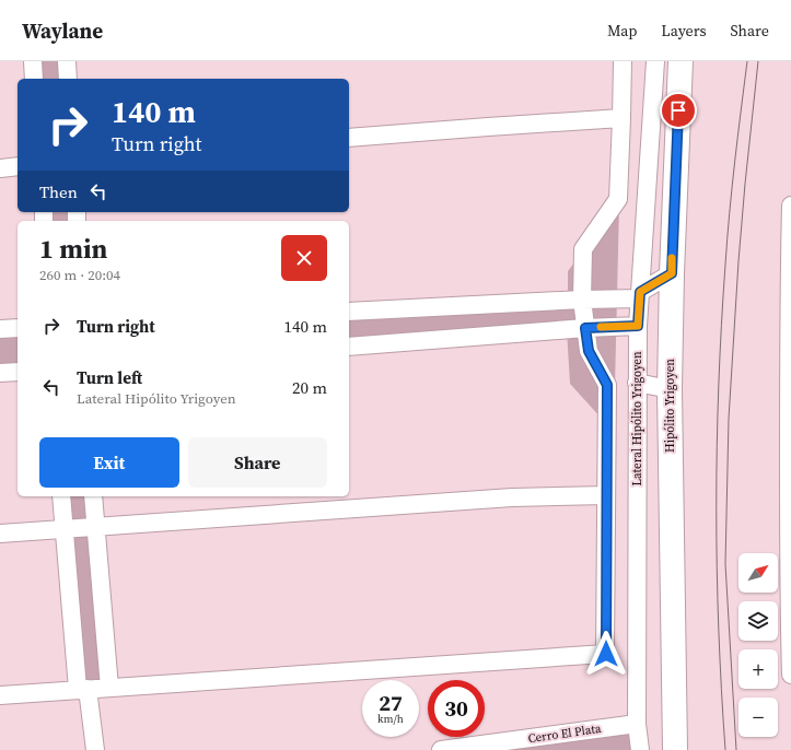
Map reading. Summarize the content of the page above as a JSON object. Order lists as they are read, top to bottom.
{
  "streets": {
    "main road": ["Hipólito Yrigoyen"],
    "street": ["Lateral Hipólito Yrigoyen", "Cerro El Plata"]
  },
  "crossings": [
    ["Lateral Hipólito Yrigoyen", "Cerro El Plata"]
  ],
  "north": "top right",
  "page": {
    "header": "Waylane",
    "nav": ["Map", "Layers", "Share"],
    "turn": ["140 m", "Turn right"],
    "then": "Then",
    "heading": ["1 min", "260 m · 20:04"],
    "list": [
      {
        "name": "Turn right",
        "value": "140 m"
      },
      {
        "name": "Turn left",
        "note": "Lateral Hipólito Yrigoyen",
        "value": "20 m"
      }
    ],
    "buttons": ["Exit", "Share"],
    "map_buttons": ["+", "−"],
    "speed": "27 km/h",
    "limit": "30"
  }
}
